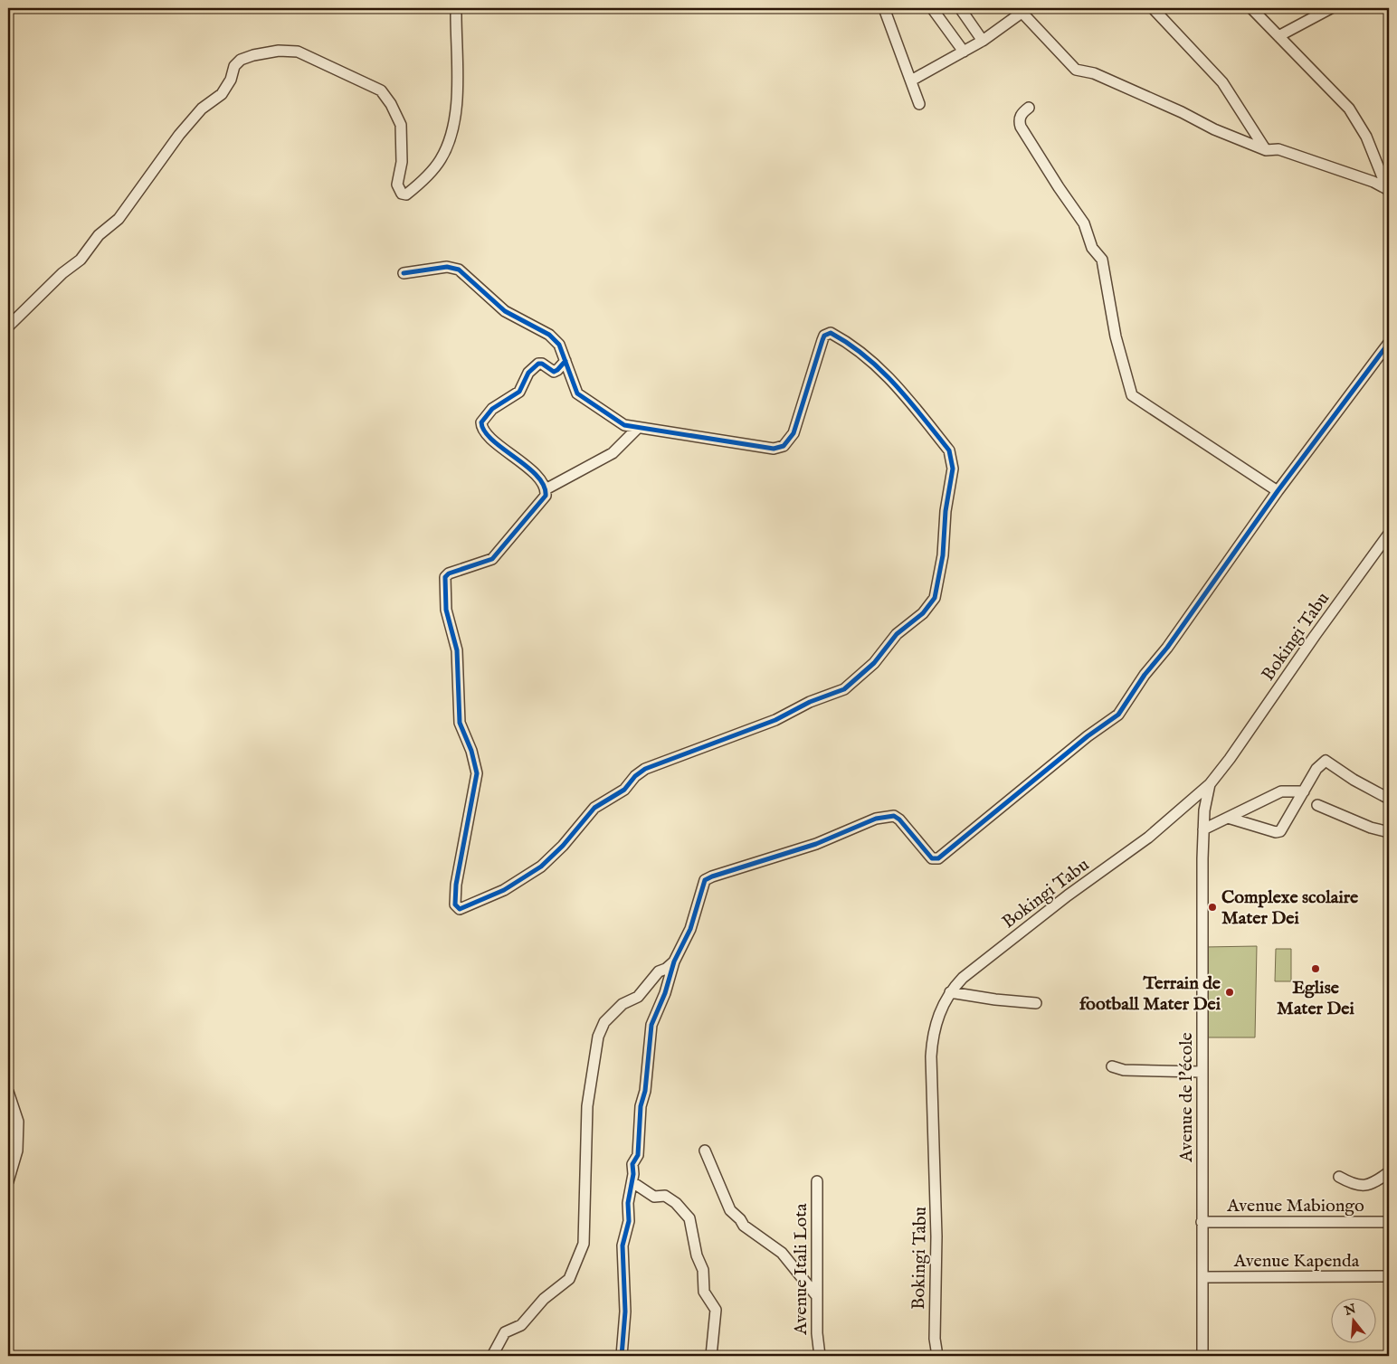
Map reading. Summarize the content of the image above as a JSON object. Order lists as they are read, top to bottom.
{
  "streets": {
    "street": [
      "Bokingi Tabu",
      "Avenue de l'école",
      "Avenue Mabiongo",
      "Avenue Kapenda",
      "Avenue Itali Lota"
    ]
  },
  "crossings": [
    ["Bokingi Tabu", "Avenue de l'école"],
    ["Avenue de l'école", "Avenue Mabiongo"],
    ["Avenue de l'école", "Avenue Kapenda"]
  ],
  "places": ["Complexe scolaire Mater Dei", "Eglise Mater Dei", "Terrain de football Mater Dei"],
  "north": "top"
}
